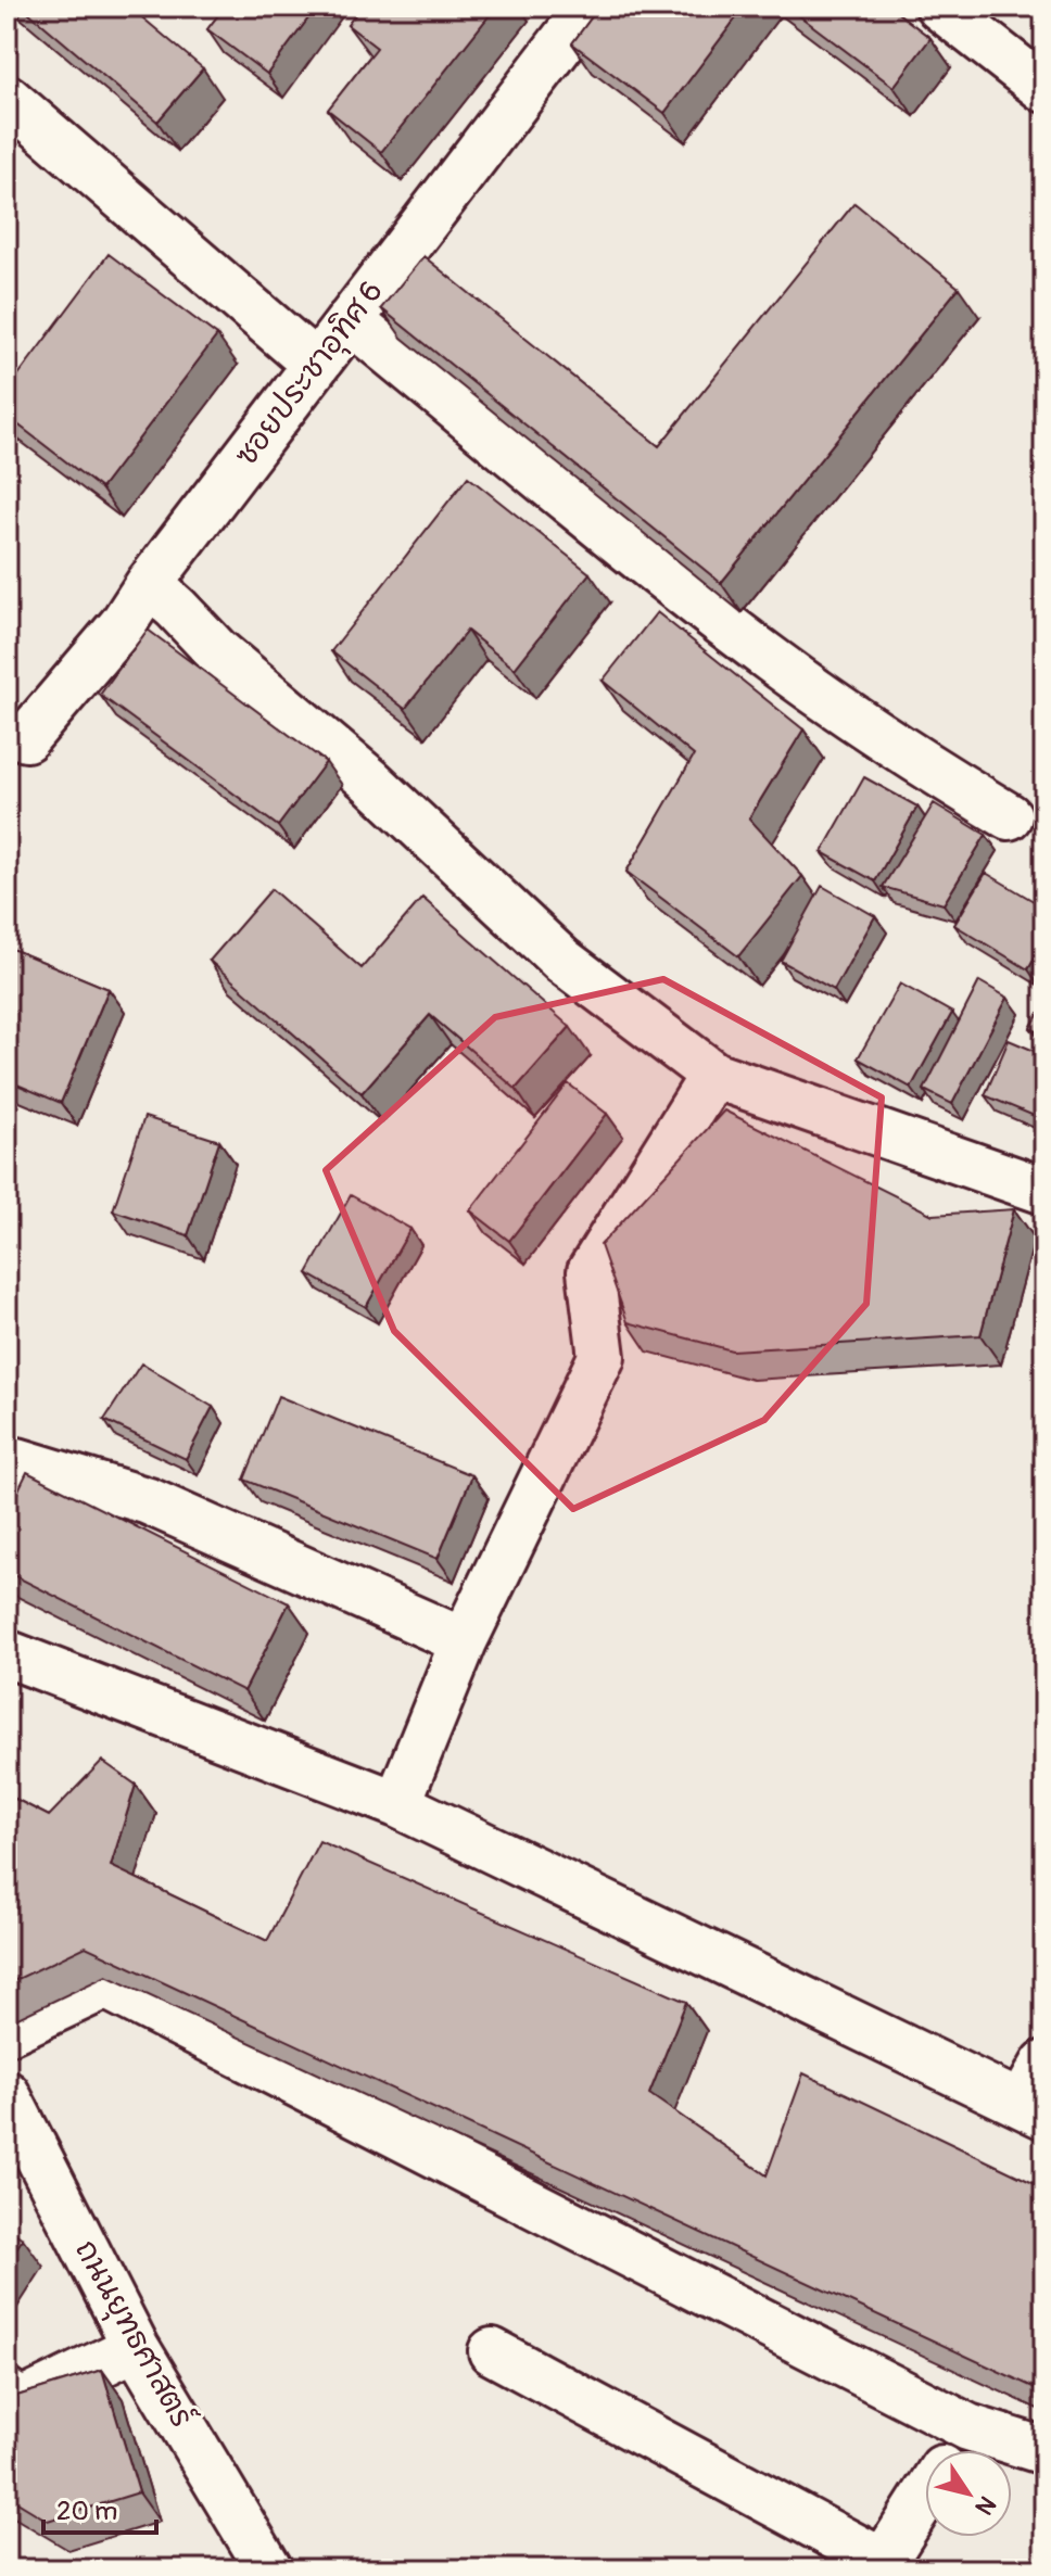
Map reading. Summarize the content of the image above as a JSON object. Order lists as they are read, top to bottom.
{
  "streets": {
    "street": ["ซอยประชาอุทิศ 6", "ถนนยุทธศาสตร์"]
  },
  "scale_bar": "20 m",
  "north": "bottom right"
}
